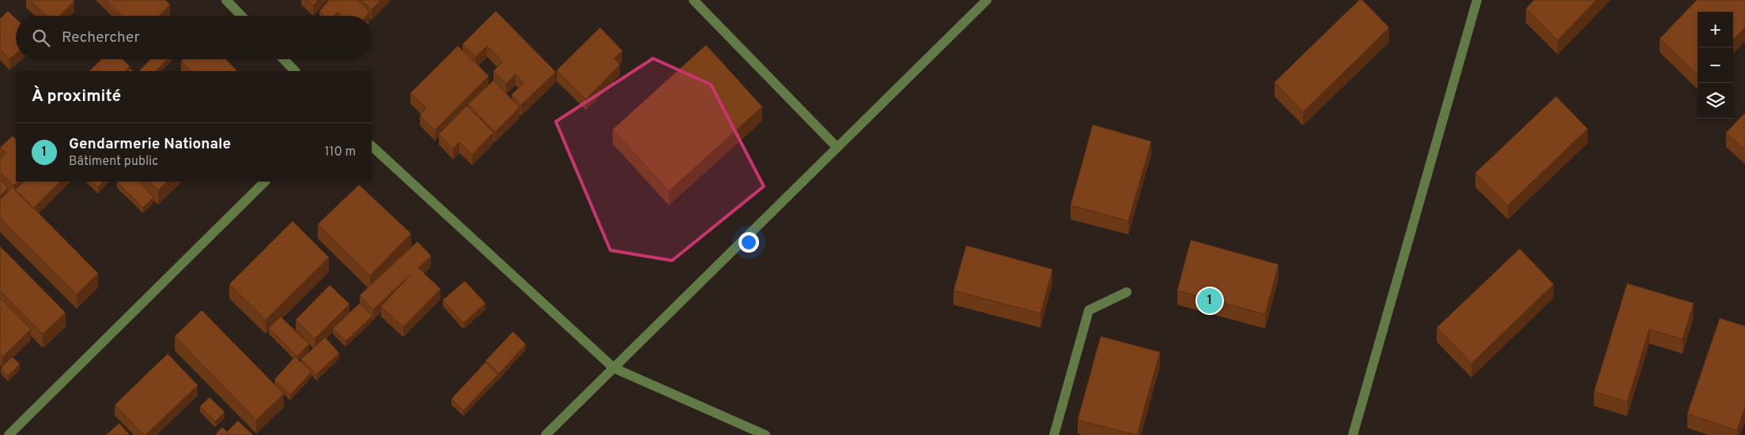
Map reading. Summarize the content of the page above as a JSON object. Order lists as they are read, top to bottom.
{
  "page": {
    "map_buttons": ["+", "−"],
    "search": "Rechercher",
    "heading": "À proximité",
    "list": [
      {
        "mark": "1",
        "name": "Gendarmerie Nationale",
        "note": "Bâtiment public",
        "value": "110 m"
      }
    ],
    "pins": "1"
  }
}
